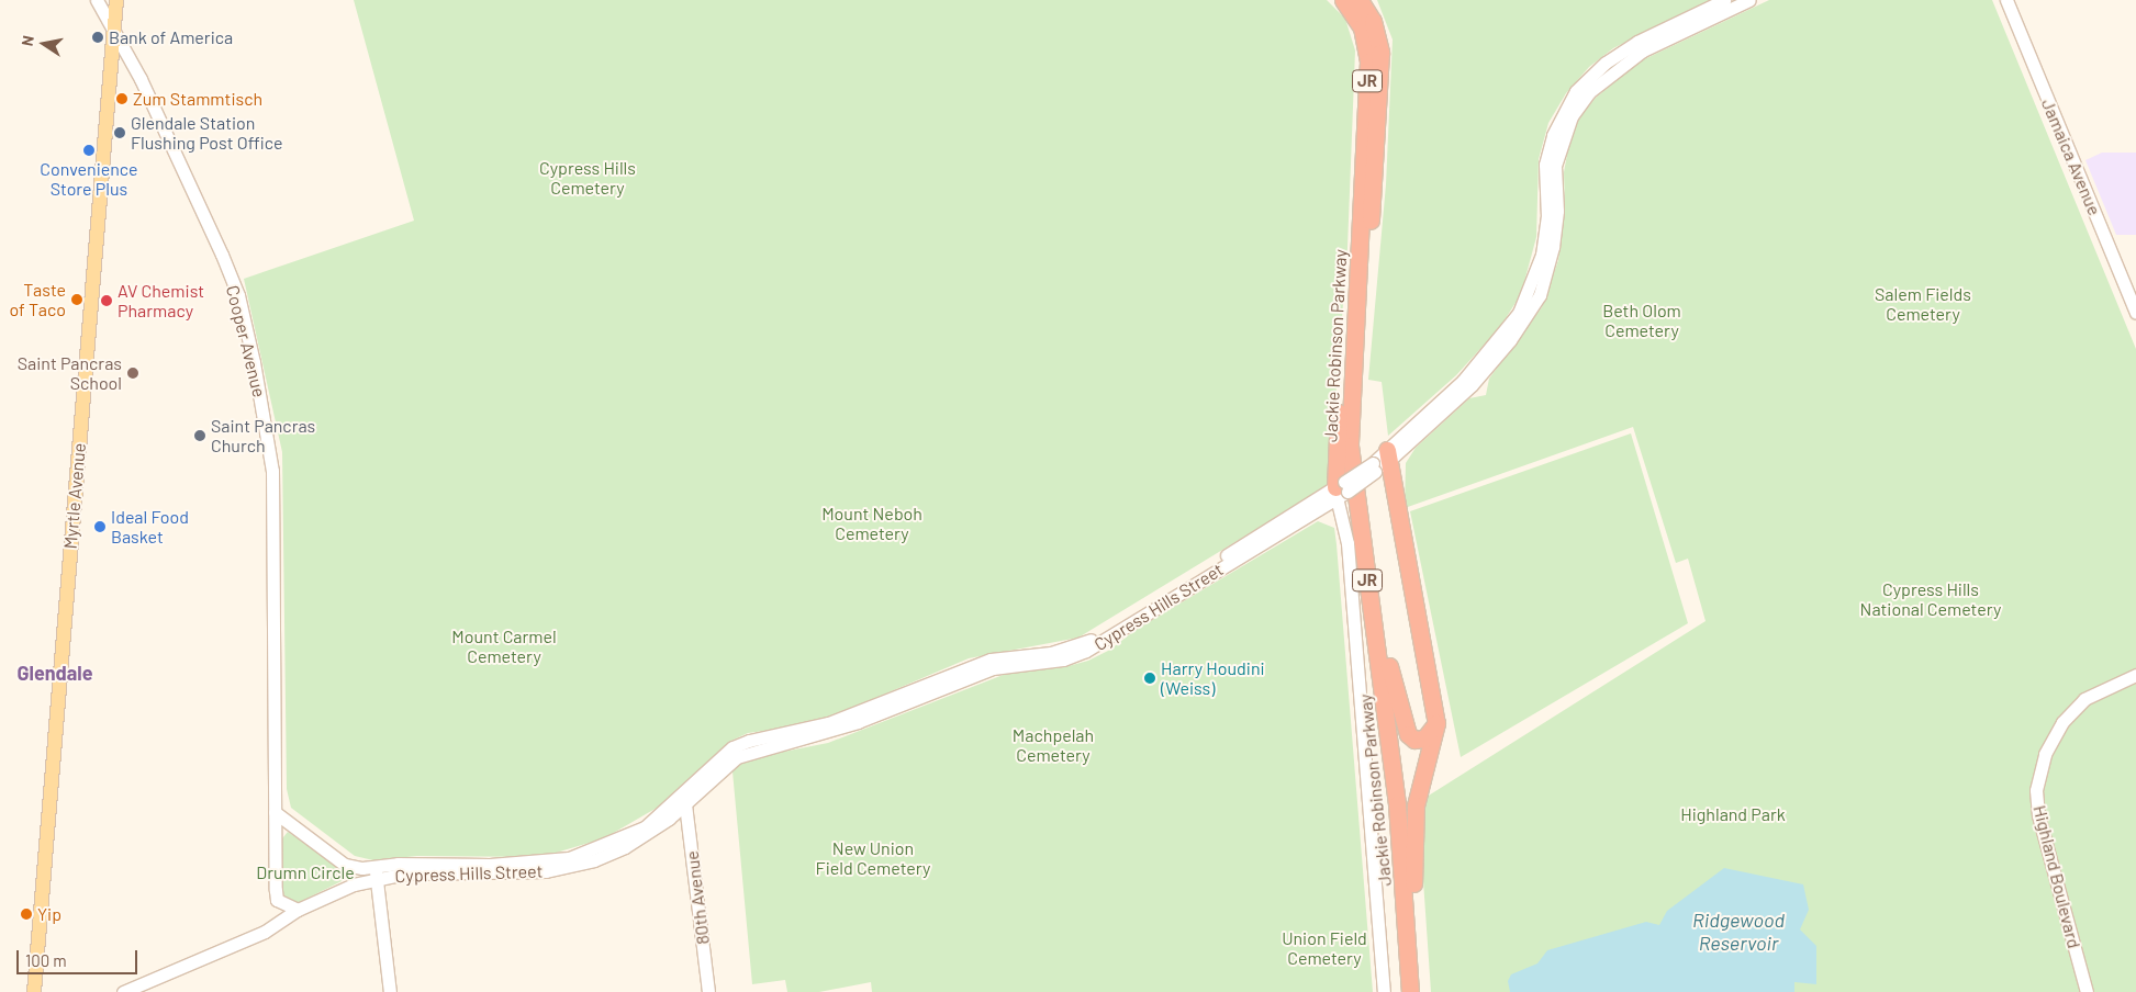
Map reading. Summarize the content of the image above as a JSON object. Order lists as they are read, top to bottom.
{
  "streets": {
    "highway": ["JR", "Jackie Robinson Parkway"],
    "main road": ["Myrtle Avenue"],
    "street": [
      "Jamaica Avenue",
      "Cooper Avenue",
      "Cypress Hills Street",
      "Highland Boulevard",
      "80th Avenue"
    ]
  },
  "crossings": [
    ["Cooper Avenue", "Myrtle Avenue"],
    ["Cooper Avenue", "Cypress Hills Street"],
    ["Cypress Hills Street", "80th Avenue"]
  ],
  "districts": ["Glendale"],
  "water": ["Ridgewood Reservoir"],
  "parks": [
    "Cypress Hills Cemetery",
    "Salem Fields Cemetery",
    "Beth Olom Cemetery",
    "Mount Neboh Cemetery",
    "Cypress Hills National Cemetery",
    "Mount Carmel Cemetery",
    "Machpelah Cemetery",
    "Highland Park",
    "New Union Field Cemetery",
    "Drumn Circle",
    "Union Field Cemetery"
  ],
  "places": [
    "Bank of America",
    "Zum Stammtisch",
    "Glendale Station Flushing Post Office",
    "Convenience Store Plus",
    "Taste of Taco",
    "AV Chemist Pharmacy",
    "Saint Pancras School",
    "Saint Pancras Church",
    "Ideal Food Basket",
    "Harry Houdini (Weiss)",
    "Yip"
  ],
  "scale_bar": "100 m",
  "north": "left"
}
